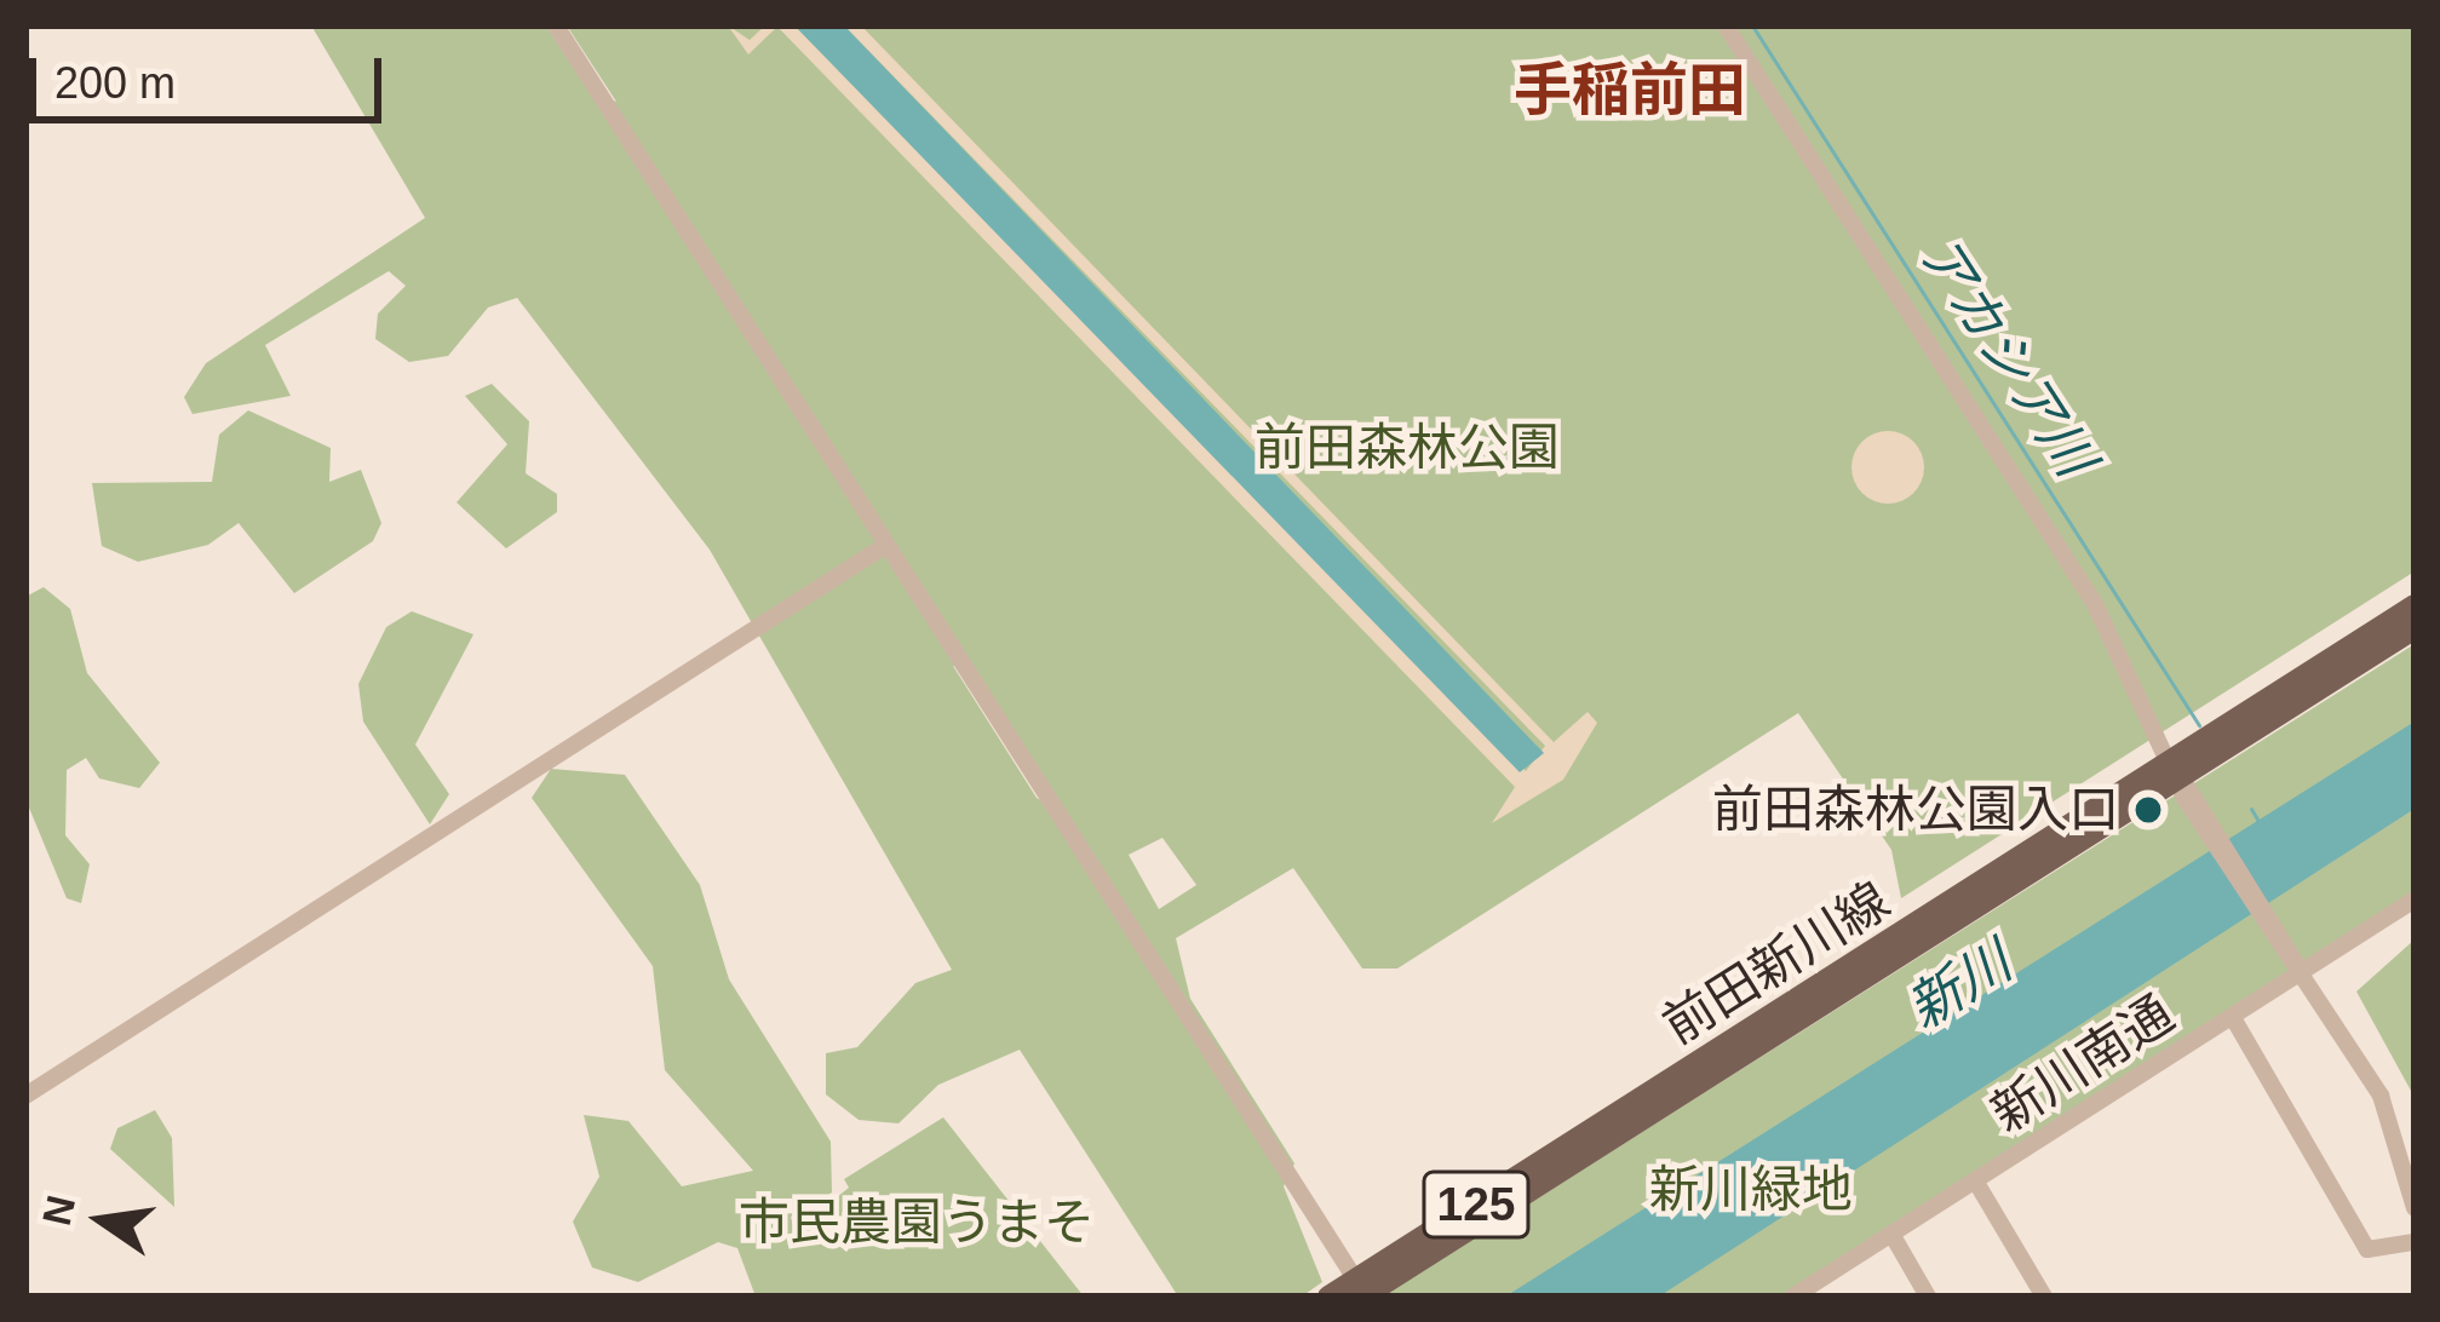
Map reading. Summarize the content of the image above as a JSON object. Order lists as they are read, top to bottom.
{
  "streets": {
    "main road": ["前田新川線", "125"],
    "street": ["新川南通"]
  },
  "districts": ["手稲前田"],
  "water": ["アカシア川", "新川"],
  "parks": ["前田森林公園", "新川緑地", "市民農園うまそ"],
  "places": ["前田森林公園入口"],
  "scale_bar": "200 m",
  "north": "left"
}
